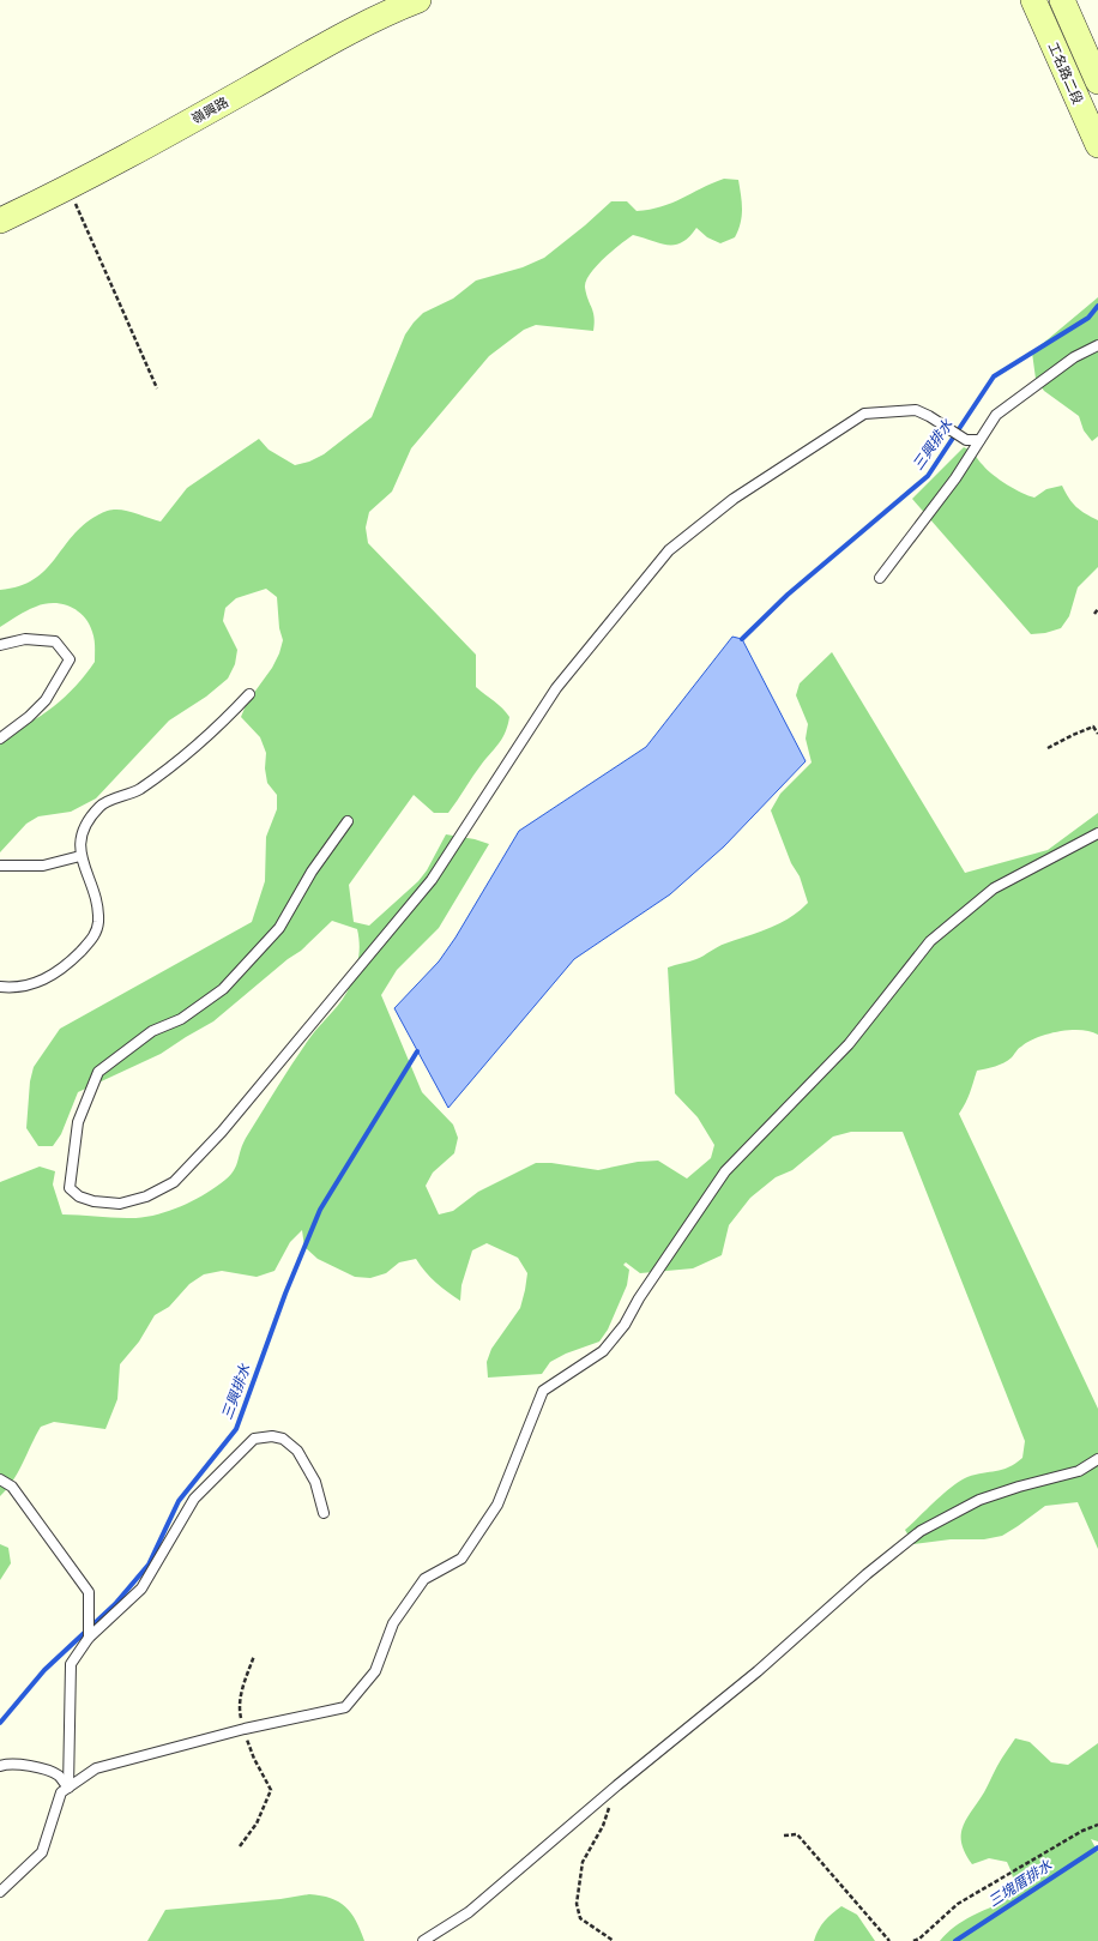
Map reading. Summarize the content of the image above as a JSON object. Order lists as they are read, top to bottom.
{
  "streets": {
    "main road": ["工名路二段", "嶺興路"]
  },
  "water": ["三興排水", "三塊厝排水"]
}
